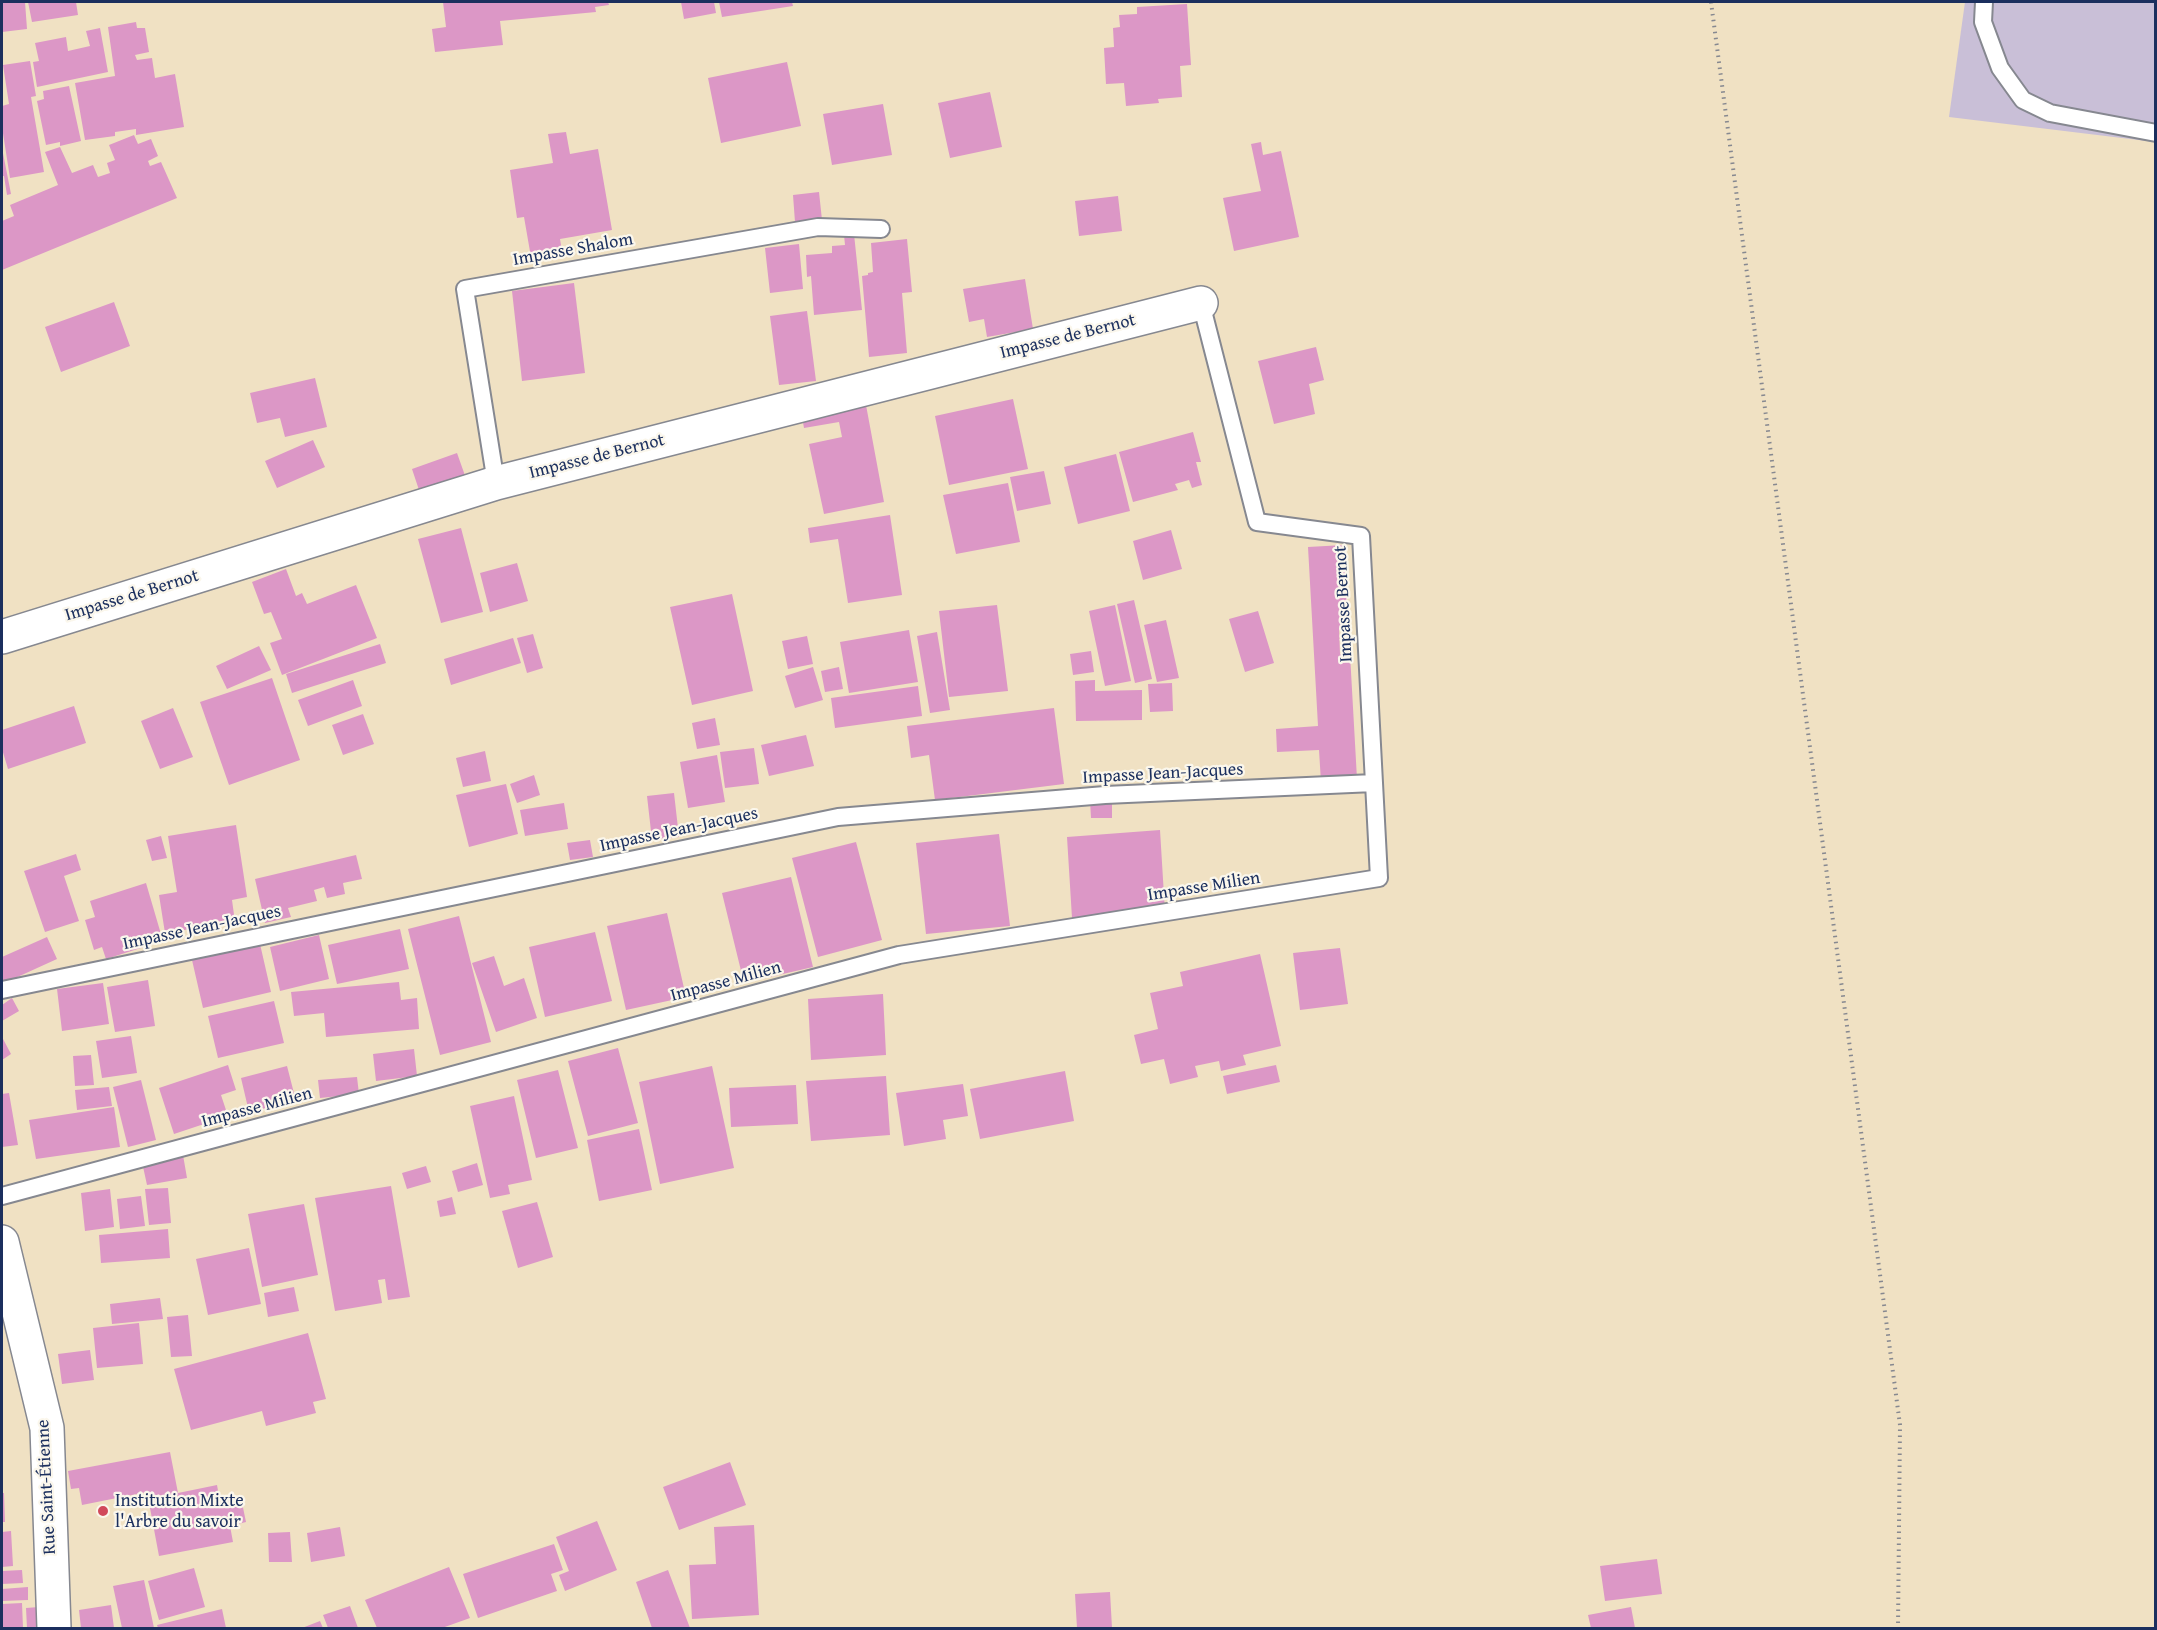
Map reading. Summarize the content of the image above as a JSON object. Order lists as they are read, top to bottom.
{
  "streets": {
    "street": ["Impasse de Bernot", "Rue Saint-Étienne"],
    "lane": [
      "Impasse Shalom",
      "Impasse Bernot",
      "Impasse Jean-Jacques",
      "Impasse Milien"
    ]
  },
  "crossings": [
    ["Impasse Shalom", "Impasse de Bernot"],
    ["Impasse de Bernot", "Impasse Bernot"],
    ["Impasse Bernot", "Impasse Jean-Jacques"],
    ["Impasse Bernot", "Impasse Milien"],
    ["Impasse Jean-Jacques", "Impasse Milien"]
  ],
  "places": ["Institution Mixte l'Arbre du savoir"]
}
